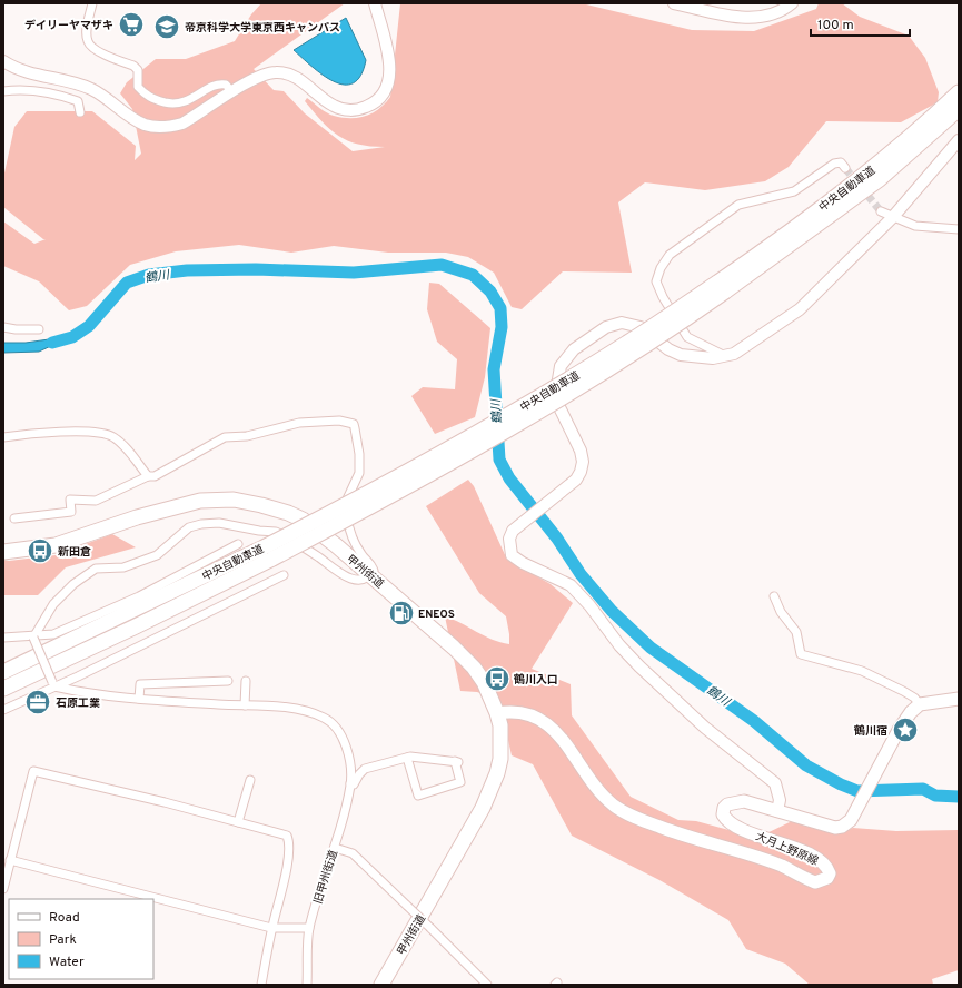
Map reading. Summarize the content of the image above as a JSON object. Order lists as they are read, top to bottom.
{
  "streets": {
    "highway": ["中央自動車道", "甲州街道"],
    "main road": ["大月上野原線"],
    "street": ["旧甲州街道"]
  },
  "crossings": [
    ["甲州街道", "大月上野原線"]
  ],
  "water": ["鶴川"],
  "places": {
    "supermarket": ["デイリーヤマザキ"],
    "school or university": ["帝京科学大学東京西キャンパス"],
    "bus stop": ["新田倉", "鶴川入口"],
    "fuel station": ["ENEOS"],
    "office": ["石原工業"],
    "place": ["鶴川宿"]
  },
  "legend": ["Road", "Park", "Water"],
  "scale_bar": "100 m"
}
